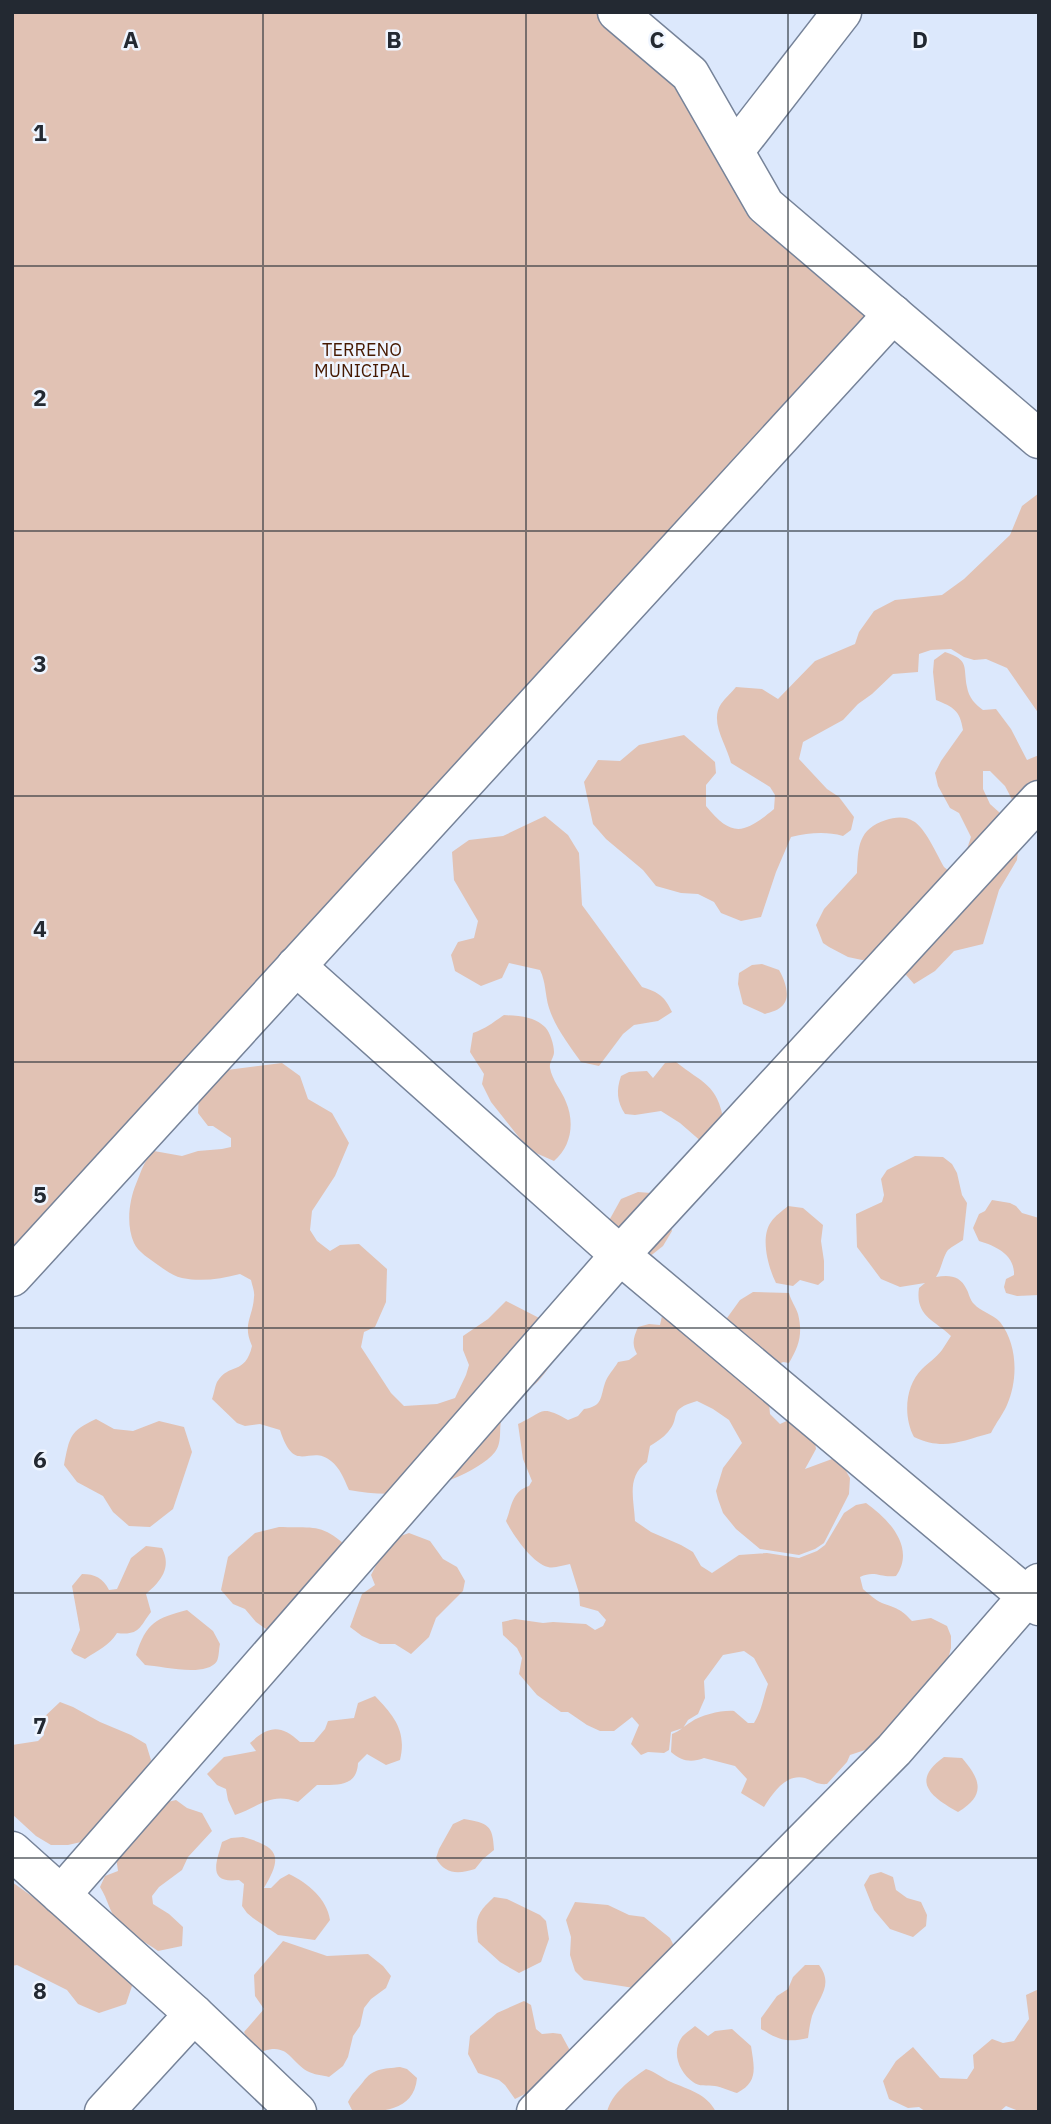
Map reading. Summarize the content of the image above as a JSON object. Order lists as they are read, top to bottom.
{
  "parks": ["TERRENO MUNICIPAL"],
  "grid": {
    "columns": [
      "A",
      "B",
      "C",
      "D"
    ],
    "rows": [
      "1",
      "2",
      "3",
      "4",
      "5",
      "6",
      "7",
      "8"
    ]
  }
}
